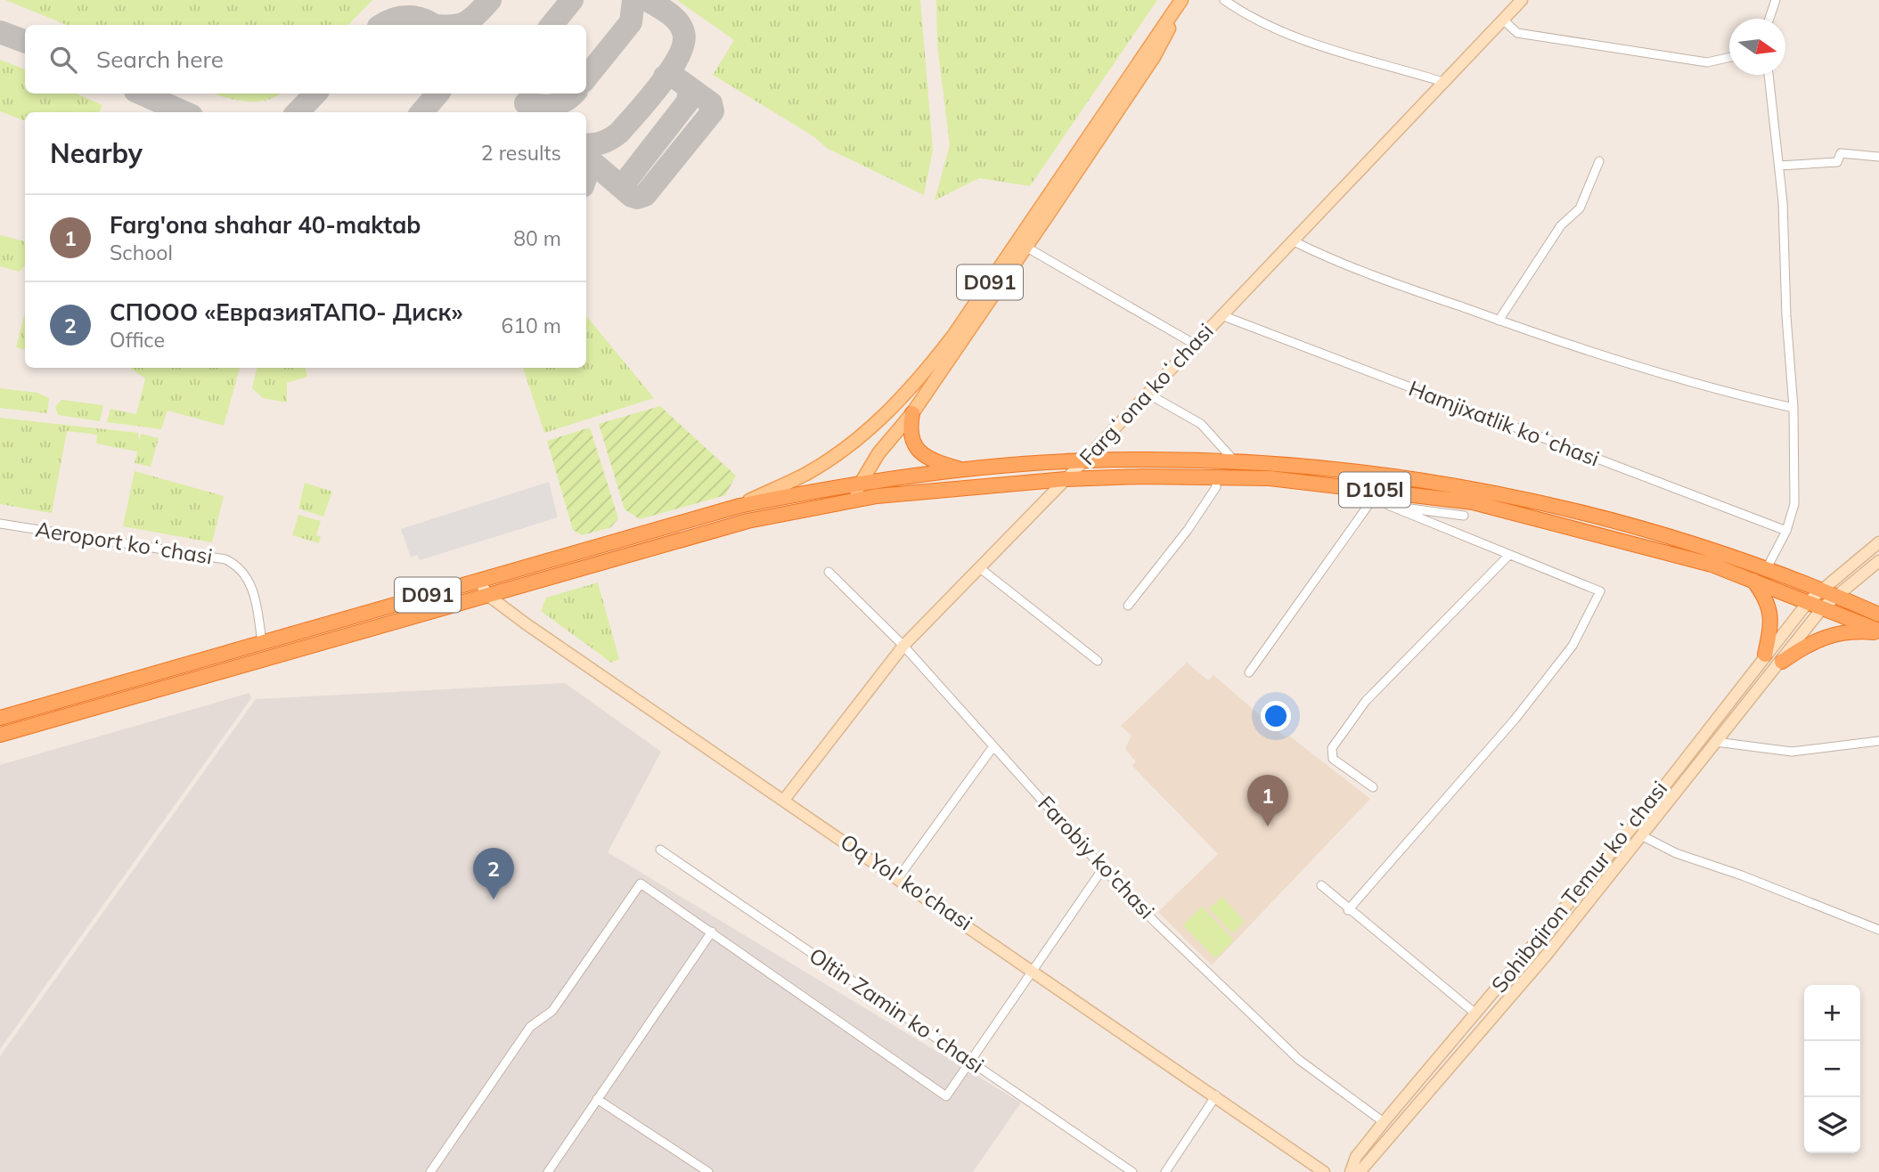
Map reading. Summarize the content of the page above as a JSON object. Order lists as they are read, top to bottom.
{
  "streets": {
    "highway": ["D091", "D105l"],
    "street": [
      "Fargʻona koʻchasi",
      "Hamjixatlik koʻchasi",
      "Aeroport koʻchasi",
      "Farobiy ko'chasi",
      "Oq Yol' ko'chasi",
      "Sohibqiron Temur koʻchasi",
      "Oltin Zamin koʻchasi"
    ]
  },
  "crossings": [
    ["D091", "D105l"],
    ["D091", "Aeroport koʻchasi"],
    ["D091", "Oq Yol' ko'chasi"],
    ["Fargʻona koʻchasi", "Hamjixatlik koʻchasi"],
    ["Fargʻona koʻchasi", "D105l"],
    ["Fargʻona koʻchasi", "Farobiy ko'chasi"],
    ["Fargʻona koʻchasi", "Oq Yol' ko'chasi"],
    ["D105l", "Sohibqiron Temur koʻchasi"],
    ["Farobiy ko'chasi", "Sohibqiron Temur koʻchasi"]
  ],
  "north": "right",
  "page": {
    "search": "Search here",
    "heading": ["Nearby", "2 results"],
    "list": [
      {
        "mark": "1",
        "name": "Farg'ona shahar 40-maktab",
        "note": "School",
        "value": "80 m"
      },
      {
        "mark": "2",
        "name": "СПООО «ЕвразияТАПО- Диск»",
        "note": "Office",
        "value": "610 m"
      }
    ],
    "pins": ["1", "2"],
    "map_buttons": ["+", "−"]
  }
}
